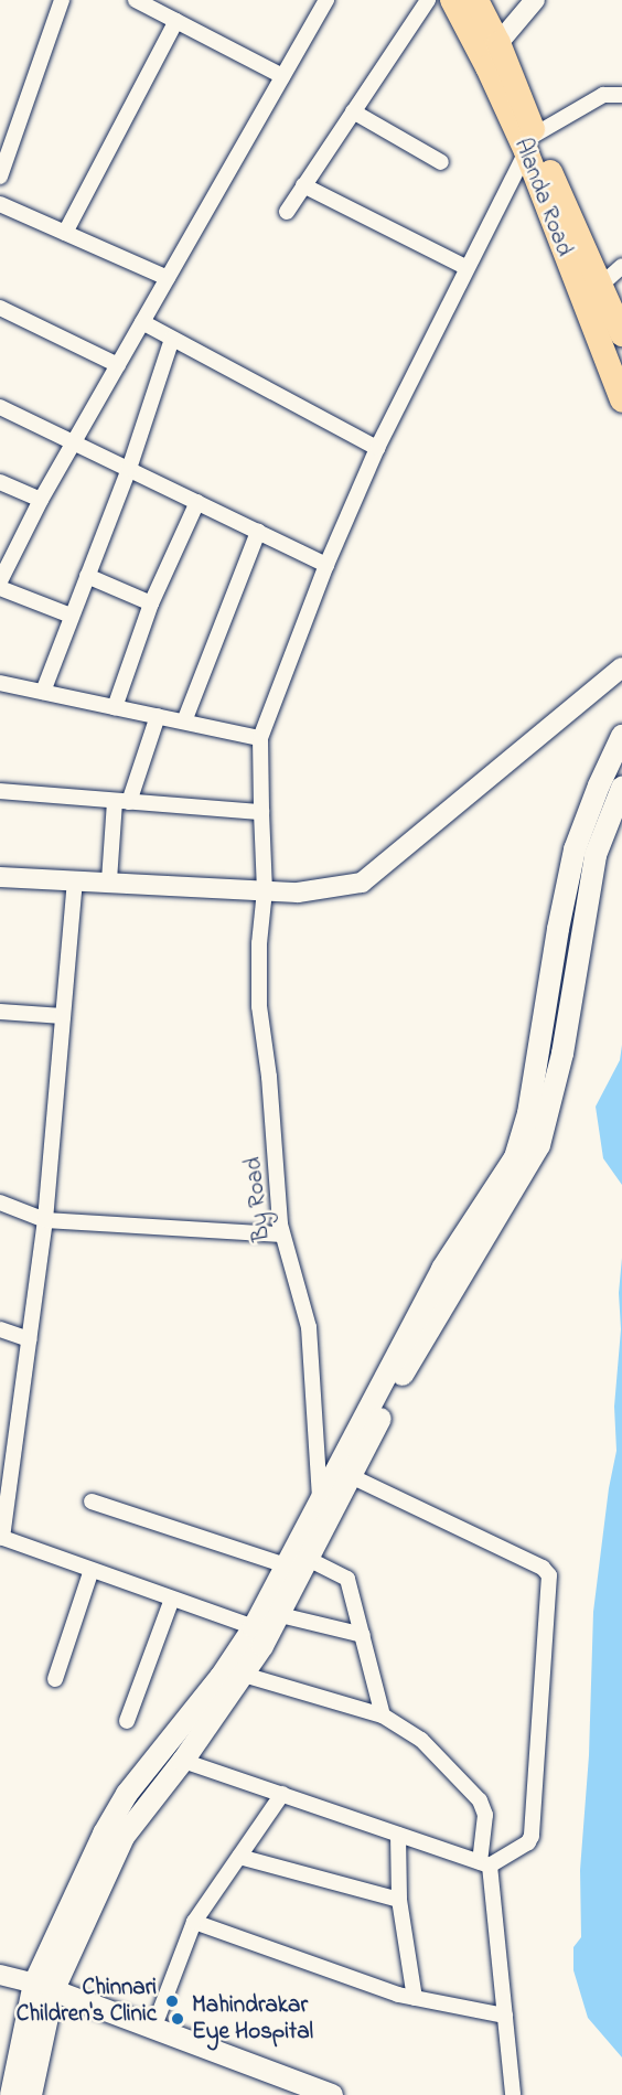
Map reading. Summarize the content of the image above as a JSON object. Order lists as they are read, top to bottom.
{
  "streets": {
    "main road": ["Alanda Road"],
    "street": ["By Road"]
  },
  "places": ["Chinnari Children's Clinic", "Mahindrakar Eye Hospital"]
}
